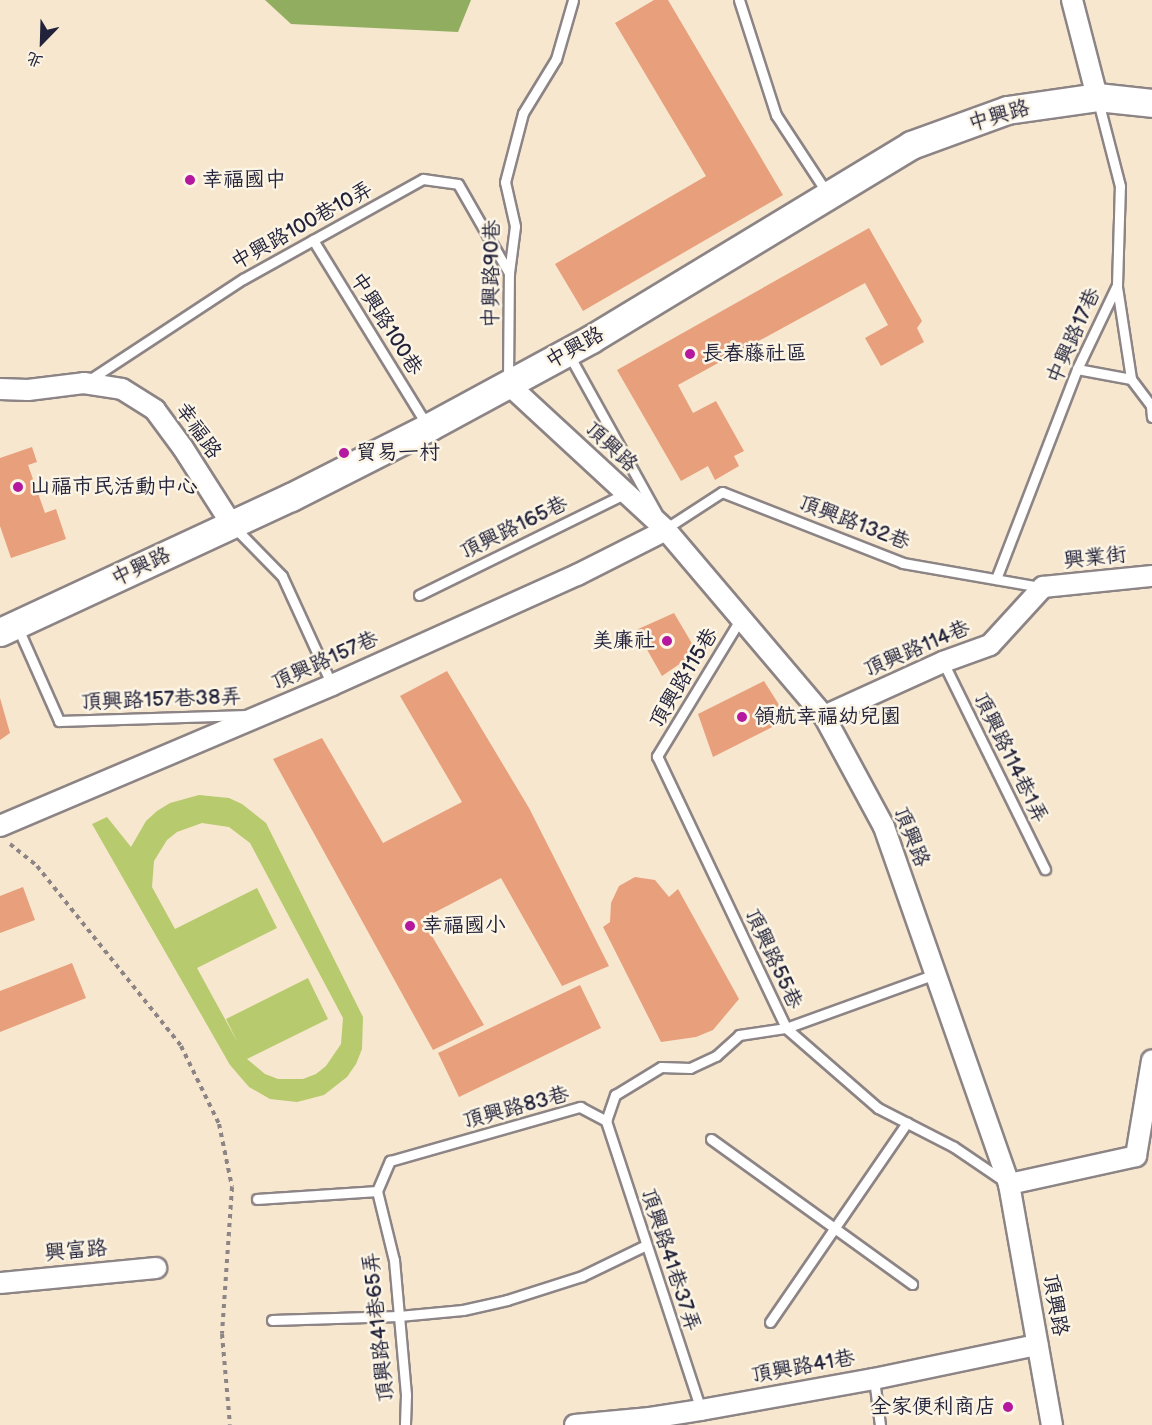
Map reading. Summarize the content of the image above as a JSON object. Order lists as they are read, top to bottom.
{
  "streets": {
    "street": [
      "中興路",
      "幸福路",
      "頂興路",
      "興業街",
      "頂興路114巷",
      "頂興路157巷",
      "興富路",
      "頂興路41巷"
    ],
    "lane": [
      "中興路100巷10弄",
      "中興路90巷",
      "中興路100巷",
      "中興路17巷",
      "頂興路132巷",
      "頂興路165巷",
      "頂興路115巷",
      "頂興路157巷38弄",
      "頂興路114巷1弄",
      "頂興路55巷",
      "頂興路83巷",
      "頂興路41巷37弄",
      "頂興路41巷65弄"
    ]
  },
  "crossings": [
    ["中興路", "中興路90巷"],
    ["中興路", "中興路100巷"],
    ["中興路", "中興路17巷"],
    ["中興路", "幸福路"],
    ["中興路", "頂興路"],
    ["中興路", "頂興路157巷38弄"],
    ["中興路100巷10弄", "中興路90巷"],
    ["中興路100巷10弄", "中興路100巷"],
    ["中興路100巷10弄", "幸福路"],
    ["中興路90巷", "頂興路"],
    ["中興路17巷", "頂興路132巷"],
    ["頂興路", "頂興路132巷"],
    ["頂興路", "頂興路165巷"],
    ["頂興路", "頂興路114巷"],
    ["頂興路", "頂興路157巷"],
    ["頂興路", "頂興路115巷"],
    ["頂興路", "頂興路55巷"],
    ["頂興路", "頂興路41巷"],
    ["頂興路132巷", "興業街"],
    ["頂興路132巷", "頂興路114巷"],
    ["頂興路132巷", "頂興路157巷"],
    ["興業街", "頂興路114巷"],
    ["頂興路114巷", "頂興路114巷1弄"],
    ["頂興路157巷", "頂興路157巷38弄"],
    ["頂興路115巷", "頂興路55巷"],
    ["頂興路83巷", "頂興路41巷37弄"],
    ["頂興路83巷", "頂興路41巷65弄"],
    ["頂興路41巷37弄", "頂興路41巷"]
  ],
  "places": [
    "幸福國中",
    "長春藤社區",
    "貿易一村",
    "山福市民活動中心",
    "美廉社",
    "領航幸福幼兒園",
    "幸福國小",
    "全家便利商店"
  ],
  "north": "bottom left"
}
